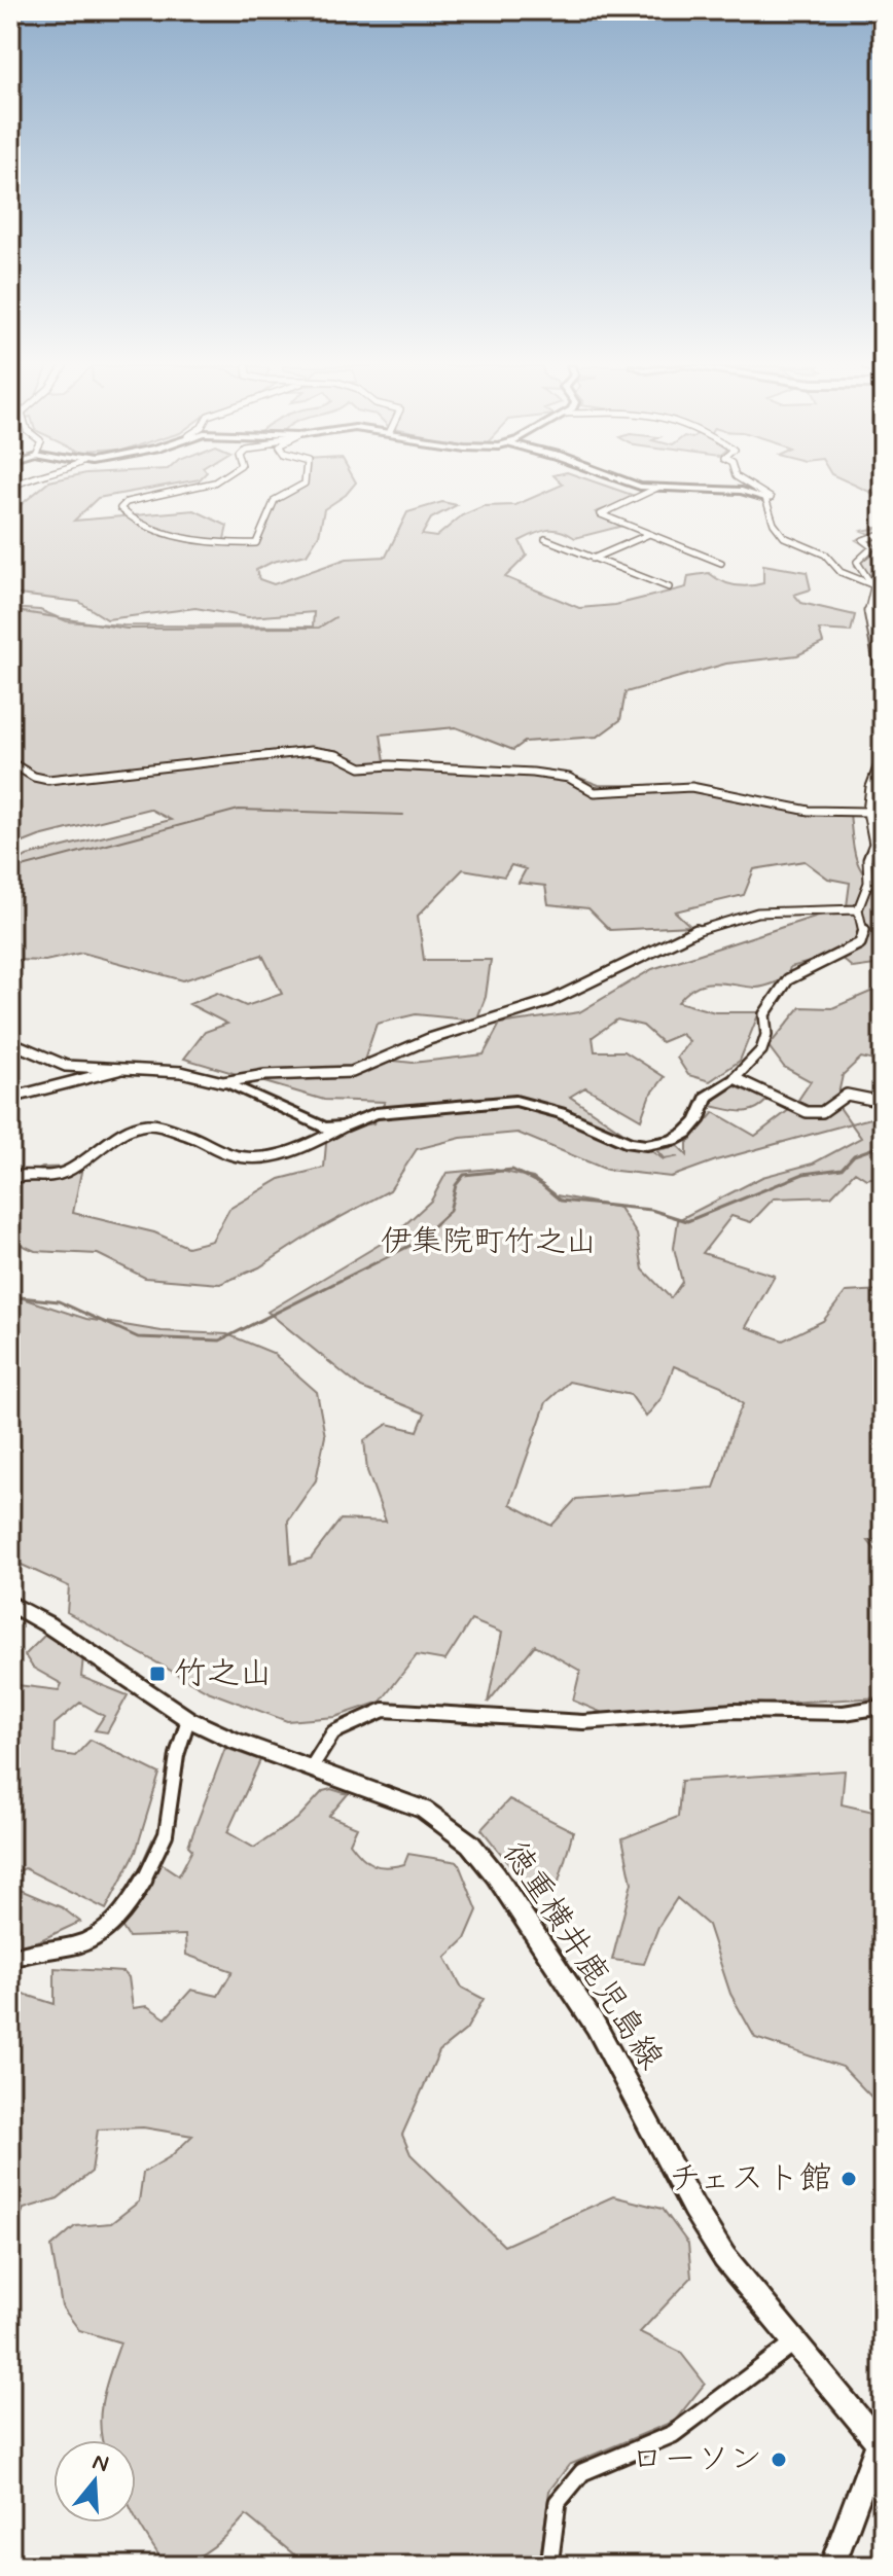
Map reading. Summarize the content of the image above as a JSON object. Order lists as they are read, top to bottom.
{
  "streets": {
    "street": ["徳重横井鹿児島線"]
  },
  "districts": ["伊集院町竹之山"],
  "places": {
    "transit": ["竹之山"],
    "other": ["チェスト館", "ローソン"]
  },
  "north": "top"
}
